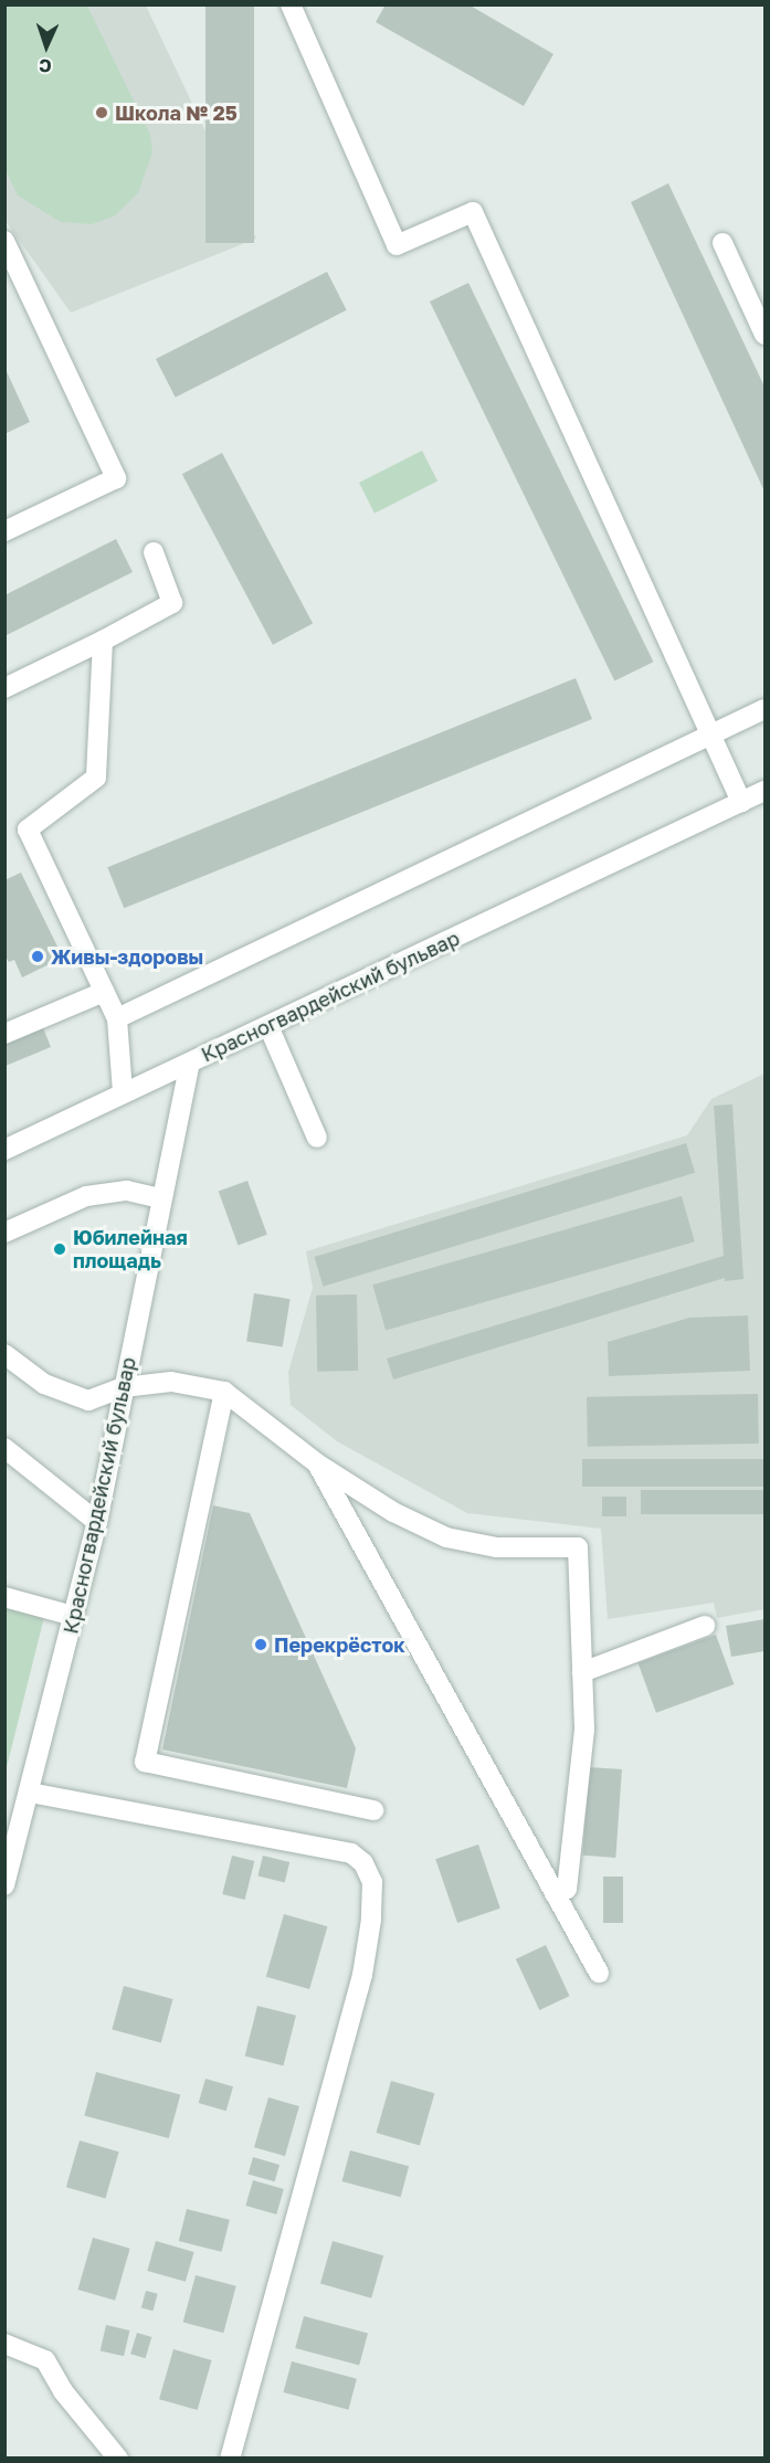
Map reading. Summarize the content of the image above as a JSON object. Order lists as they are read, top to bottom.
{
  "streets": {
    "street": ["Красногвардейский бульвар"]
  },
  "places": [
    "Школа № 25",
    "Живы-здоровы",
    "Юбилейная площадь",
    "Перекрёсток"
  ],
  "north": "bottom"
}
